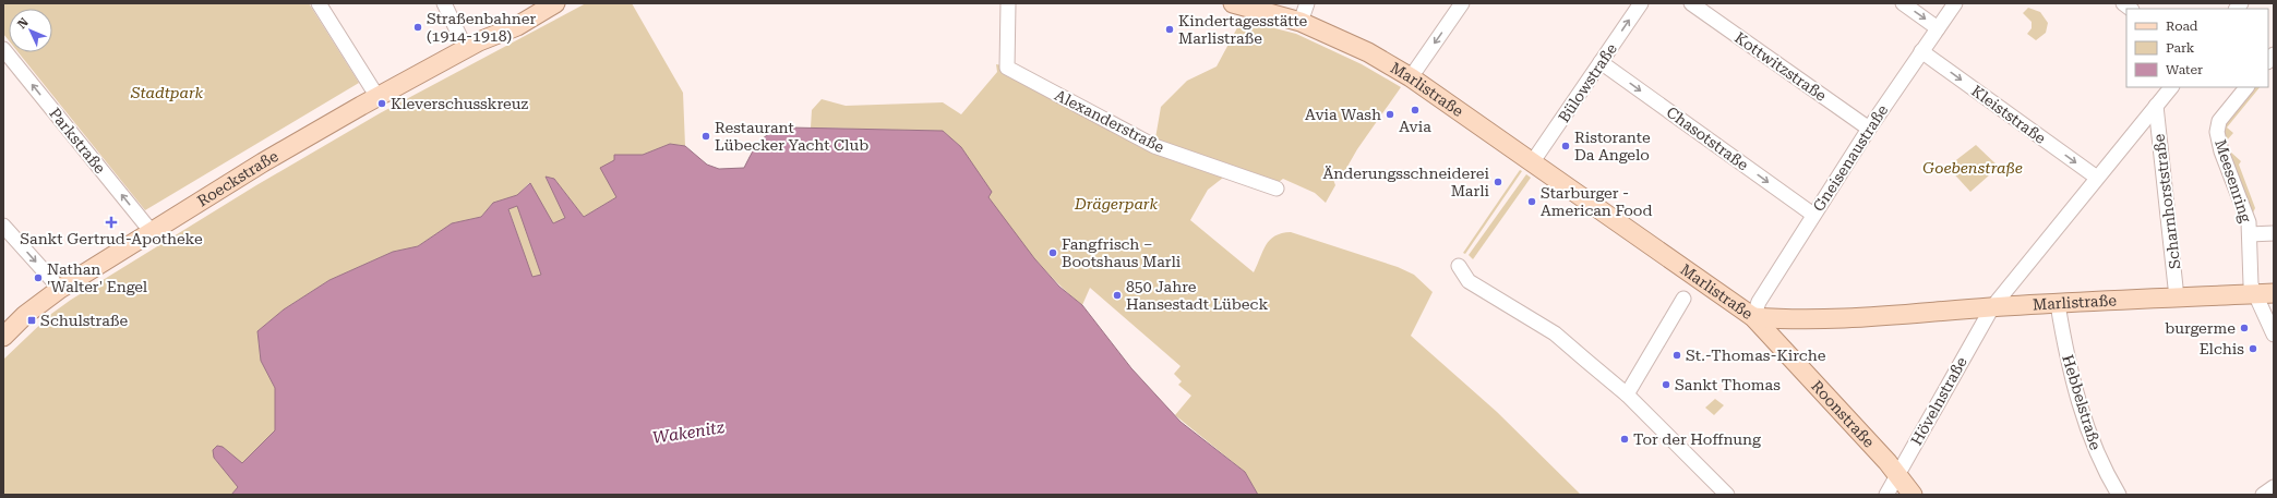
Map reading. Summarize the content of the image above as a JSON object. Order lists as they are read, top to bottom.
{
  "streets": {
    "main road": ["Marlistraße", "Roeckstraße", "Roonstraße"],
    "street": [
      "Kottwitzstraße",
      "Bülowstraße",
      "Kleiststraße",
      "Alexanderstraße",
      "Chasotstraße",
      "Parkstraße",
      "Gneisenaustraße",
      "Meesenring",
      "Scharnhorststraße",
      "Hövelnstraße",
      "Hebbelstraße"
    ]
  },
  "crossings": [
    ["Kottwitzstraße", "Gneisenaustraße"],
    ["Bülowstraße", "Marlistraße"],
    ["Bülowstraße", "Chasotstraße"],
    ["Marlistraße", "Gneisenaustraße"],
    ["Marlistraße", "Meesenring"],
    ["Marlistraße", "Scharnhorststraße"],
    ["Marlistraße", "Hövelnstraße"],
    ["Marlistraße", "Hebbelstraße"],
    ["Marlistraße", "Roonstraße"],
    ["Kleiststraße", "Gneisenaustraße"],
    ["Chasotstraße", "Gneisenaustraße"],
    ["Parkstraße", "Roeckstraße"],
    ["Gneisenaustraße", "Roonstraße"],
    ["Hövelnstraße", "Roonstraße"]
  ],
  "one_way": ["Bülowstraße", "Kleiststraße", "Chasotstraße"],
  "water": ["Wakenitz"],
  "parks": ["Stadtpark", "Goebenstraße", "Drägerpark"],
  "places": {
    "other": [
      "Straßenbahner (1914-1918)",
      "Kindertagesstätte Marlistraße",
      "Kleverschusskreuz",
      "Avia",
      "Avia Wash",
      "Restaurant Lübecker Yacht Club",
      "Ristorante Da Angelo",
      "Änderungsschneiderei Marli",
      "Starburger - American Food",
      "Fangfrisch – Bootshaus Marli",
      "Nathan 'Walter' Engel",
      "850 Jahre Hansestadt Lübeck",
      "burgerme",
      "Elchis",
      "St.-Thomas-Kirche",
      "Sankt Thomas",
      "Tor der Hoffnung"
    ],
    "health": ["Sankt Gertrud-Apotheke"],
    "transit": ["Schulstraße"]
  },
  "legend": ["Road", "Park", "Water"],
  "north": "top left"
}
